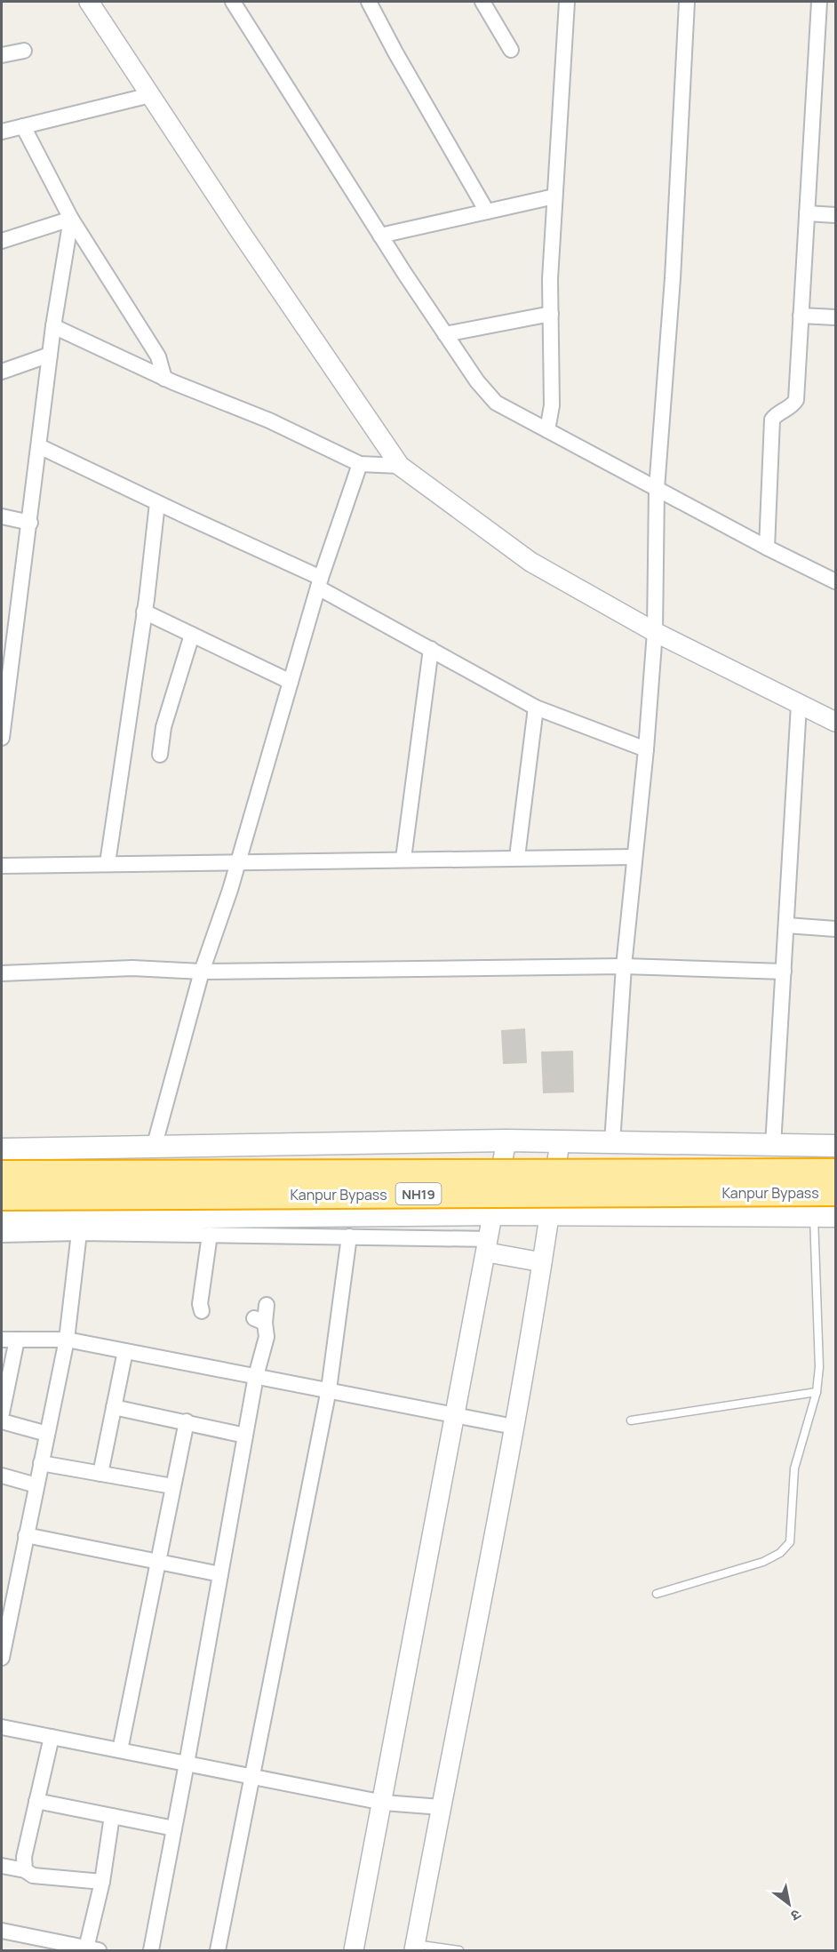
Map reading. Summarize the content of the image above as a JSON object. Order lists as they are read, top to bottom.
{
  "streets": {
    "highway": ["Kanpur Bypass", "NH19"]
  },
  "north": "bottom right"
}
